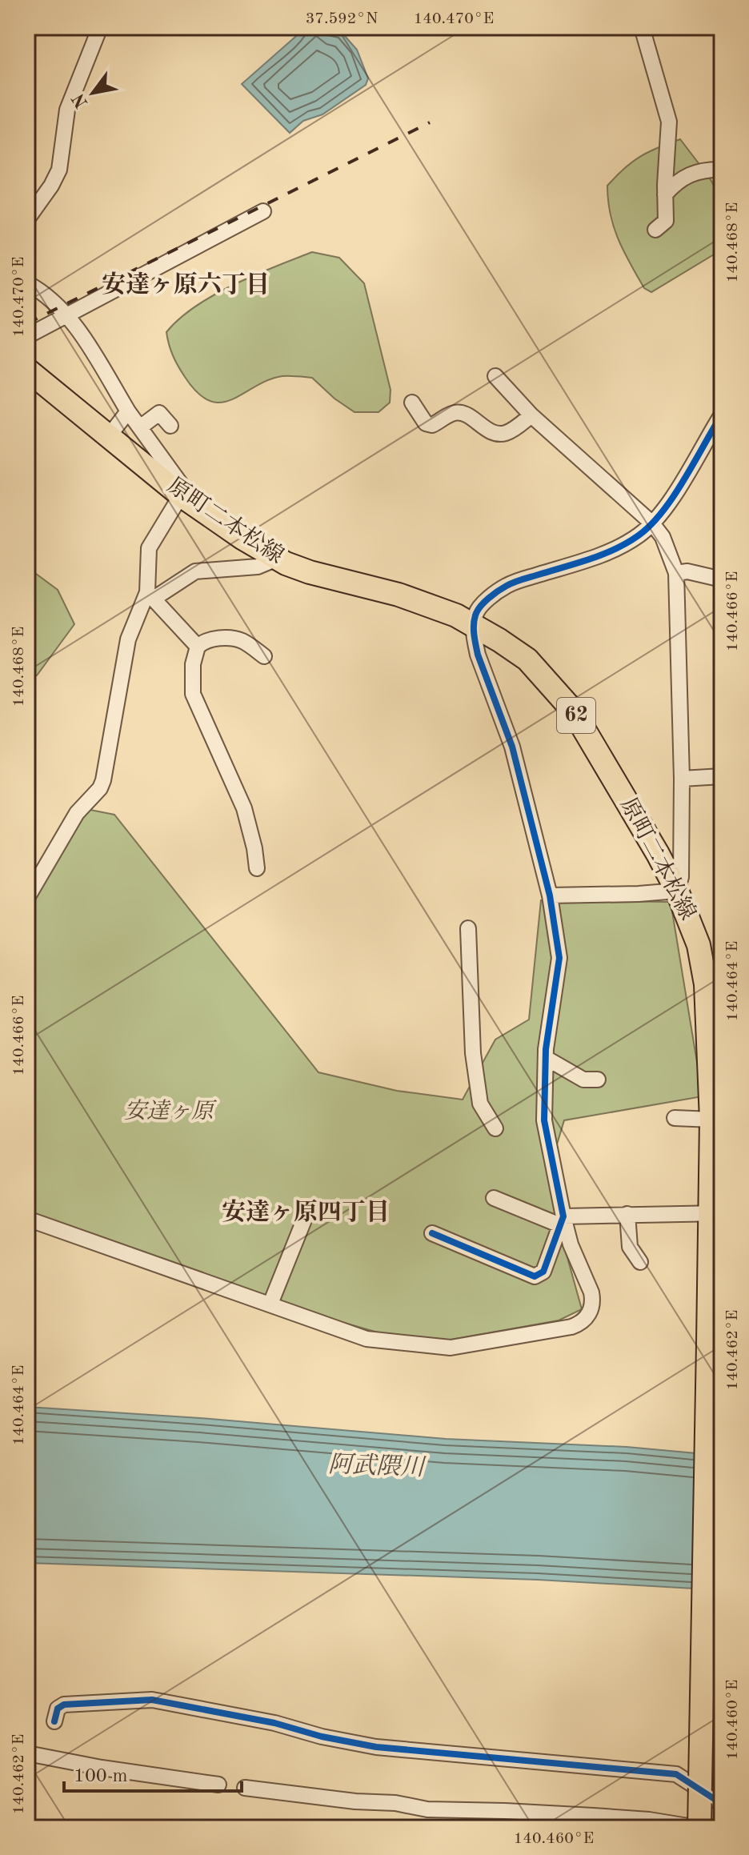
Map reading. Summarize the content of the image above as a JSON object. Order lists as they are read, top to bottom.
{
  "streets": {
    "main road": ["原町二本松線", "62"]
  },
  "districts": ["安達ヶ原六丁目", "安達ヶ原四丁目"],
  "water": ["阿武隈川"],
  "parks": ["安達ヶ原"],
  "scale_bar": "100 m",
  "north": "bottom left",
  "coordinates": [
    "37.592°N",
    "140.470°E",
    "140.468°E",
    "140.466°E",
    "140.464°E",
    "140.462°E",
    "140.460°E"
  ]
}
